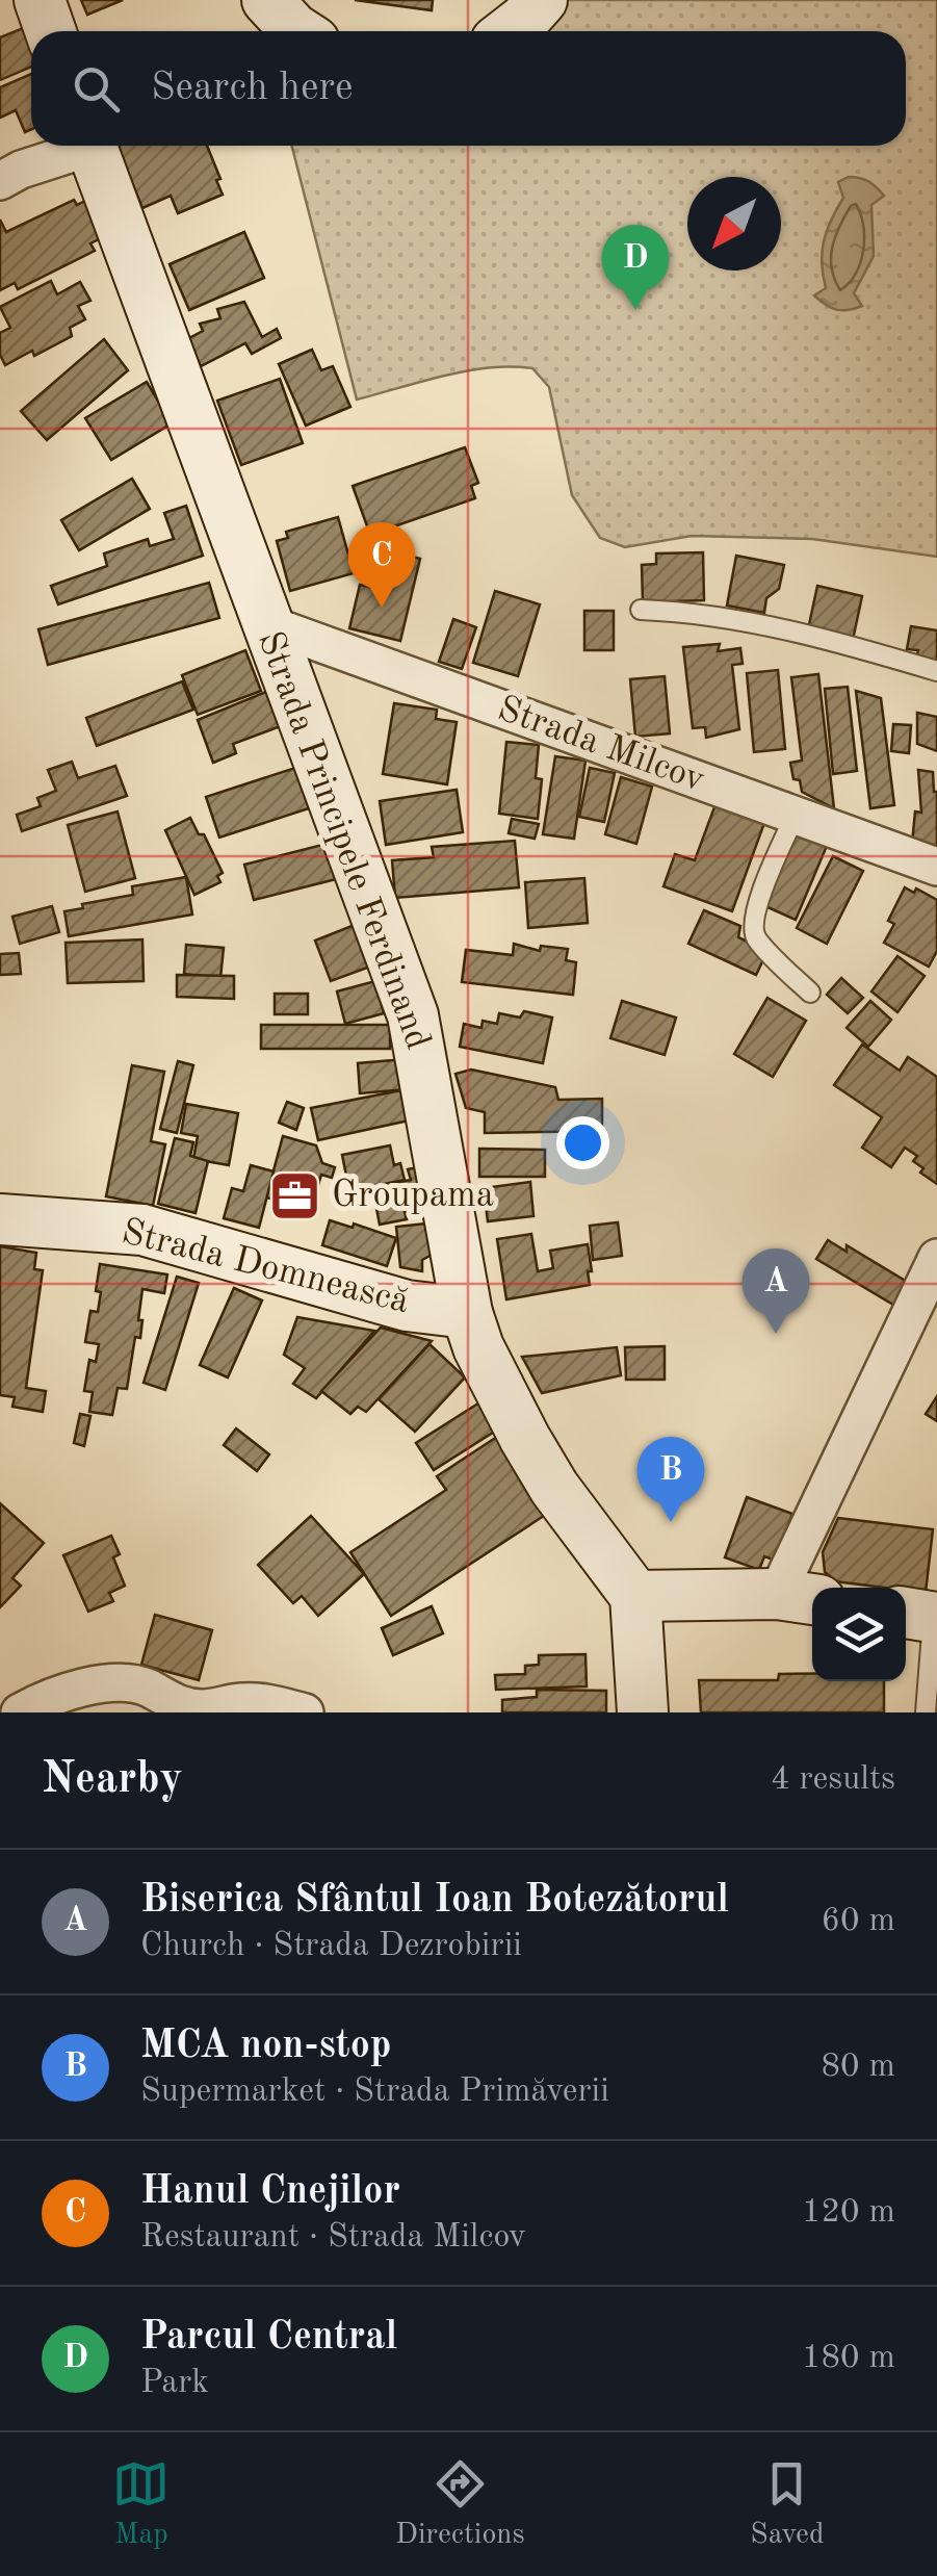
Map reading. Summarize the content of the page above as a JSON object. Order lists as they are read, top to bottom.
{
  "streets": {
    "street": ["Strada Milcov", "Strada Principele Ferdinand", "Strada Domnească"]
  },
  "crossings": [
    ["Strada Milcov", "Strada Principele Ferdinand"],
    ["Strada Principele Ferdinand", "Strada Domnească"]
  ],
  "places": {
    "office": ["Groupama"]
  },
  "north": "bottom left",
  "page": {
    "search": "Search here",
    "pins": [
      "D",
      "C",
      "A",
      "B"
    ],
    "heading": ["Nearby", "4 results"],
    "list": [
      {
        "mark": "A",
        "name": "Biserica Sfântul Ioan Botezătorul",
        "note": "Church · Strada Dezrobirii",
        "value": "60 m"
      },
      {
        "mark": "B",
        "name": "MCA non-stop",
        "note": "Supermarket · Strada Primăverii",
        "value": "80 m"
      },
      {
        "mark": "C",
        "name": "Hanul Cnejilor",
        "note": "Restaurant · Strada Milcov",
        "value": "120 m"
      },
      {
        "mark": "D",
        "name": "Parcul Central",
        "note": "Park",
        "value": "180 m"
      }
    ],
    "nav": ["Map", "Directions", "Saved"]
  }
}
